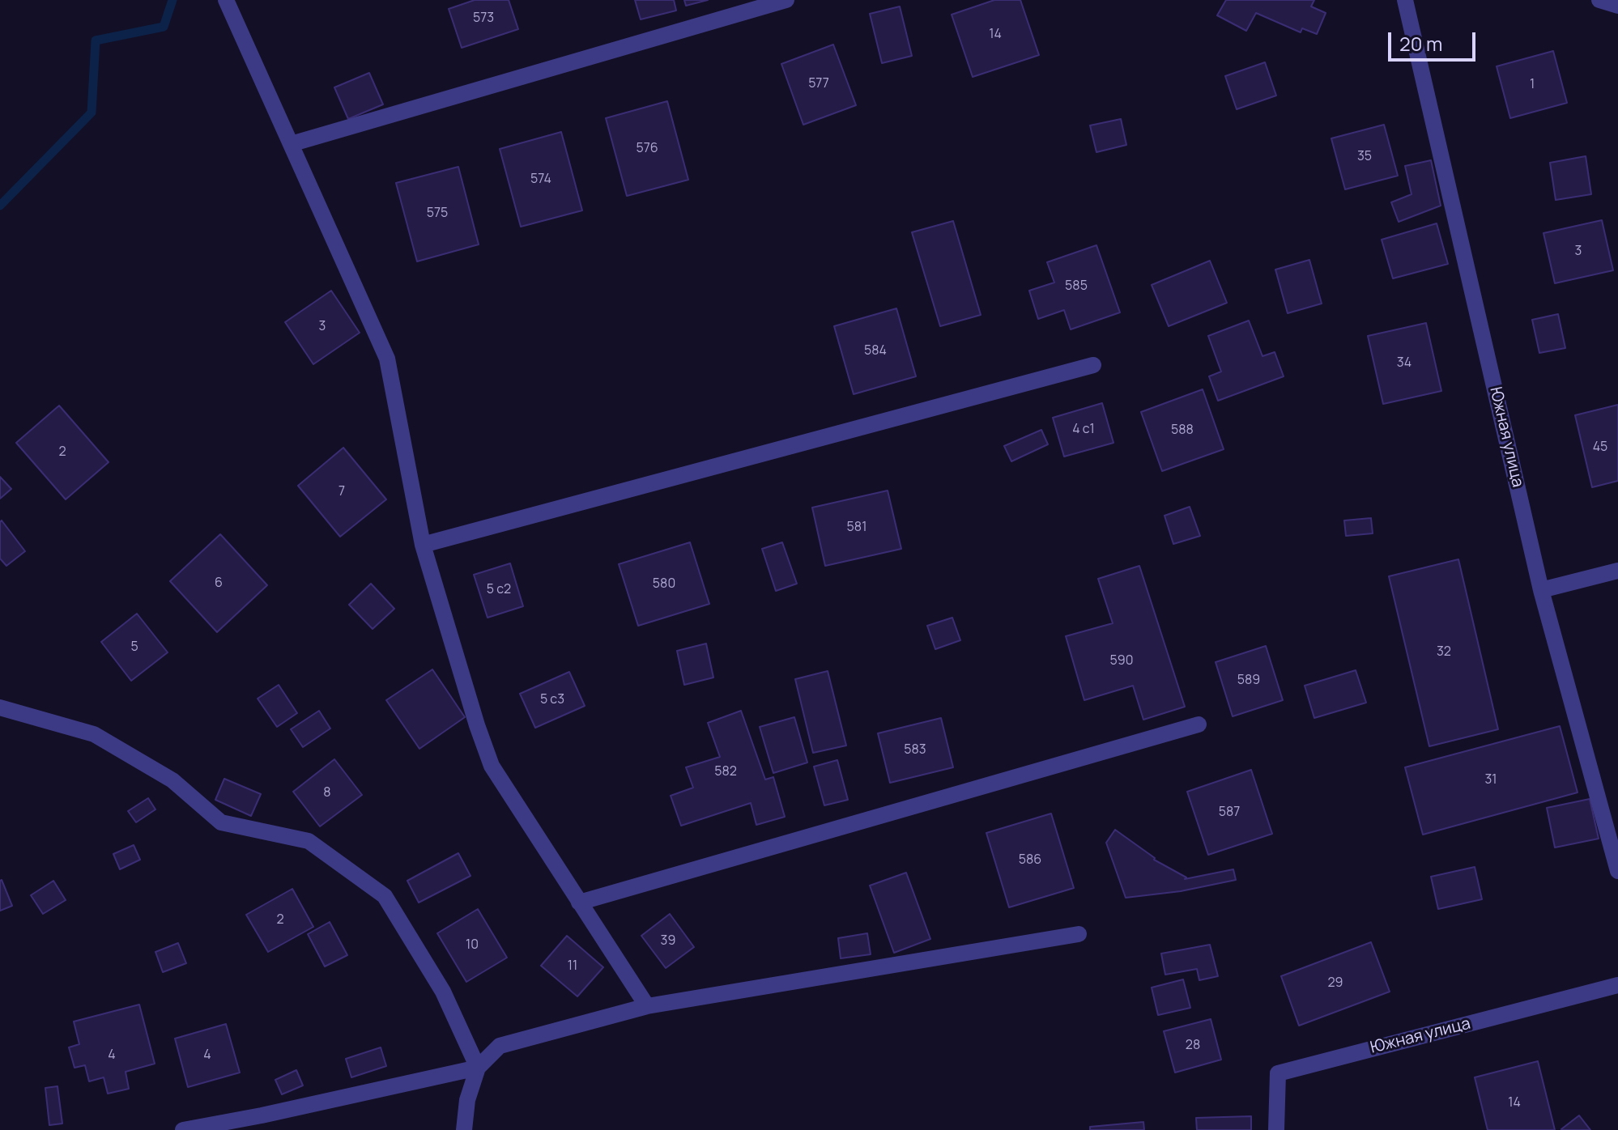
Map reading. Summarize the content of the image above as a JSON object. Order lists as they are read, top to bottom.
{
  "streets": {
    "street": ["Южная улица"]
  },
  "house_numbers": [
    "573",
    "14",
    "577",
    "1",
    "576",
    "35",
    "574",
    "575",
    "3",
    "585",
    "3",
    "584",
    "34",
    "4 с1",
    "588",
    "45",
    "2",
    "7",
    "581",
    "6",
    "580",
    "5 с2",
    "5",
    "32",
    "590",
    "589",
    "5 с3",
    "583",
    "582",
    "31",
    "8",
    "587",
    "586",
    "2",
    "39",
    "10",
    "11",
    "29",
    "28",
    "4",
    "4",
    "14"
  ],
  "scale_bar": "20 m"
}
